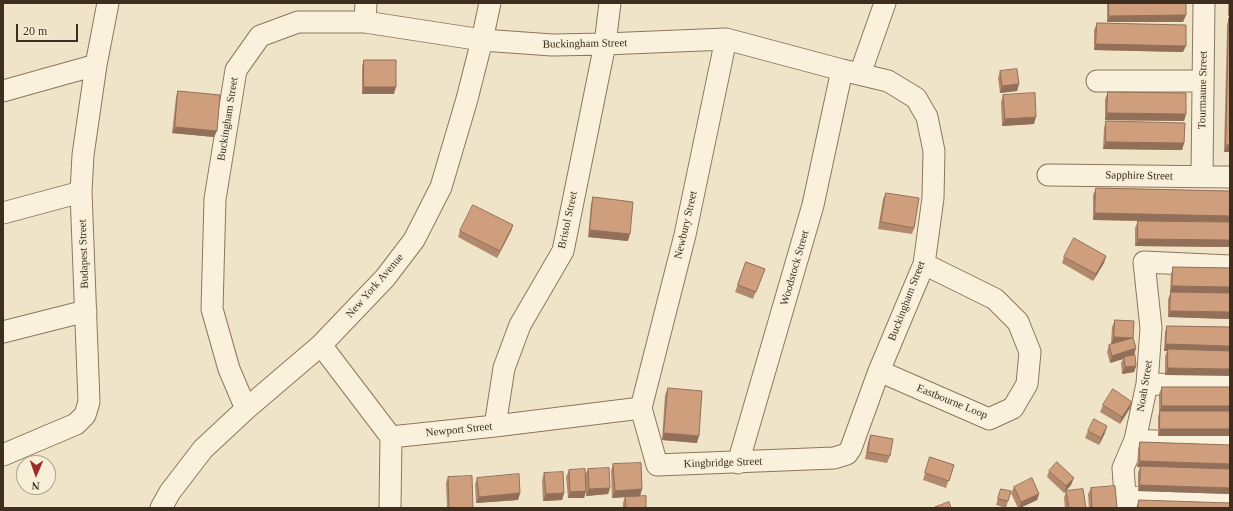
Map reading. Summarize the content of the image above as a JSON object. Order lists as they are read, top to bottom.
{
  "streets": {
    "street": [
      "Buckingham Street",
      "Tourmaune Street",
      "Sapphire Street",
      "Bristol Street",
      "Newbury Street",
      "Budapest Street",
      "Woodstock Street",
      "New York Avenue",
      "Noah Street",
      "Eastbourne Loop",
      "Newport Street",
      "Kingbridge Street"
    ]
  },
  "crossings": [
    ["Buckingham Street", "Bristol Street"],
    ["Buckingham Street", "Newbury Street"],
    ["Buckingham Street", "Woodstock Street"],
    ["Buckingham Street", "New York Avenue"],
    ["Buckingham Street", "Eastbourne Loop"],
    ["Buckingham Street", "Kingbridge Street"],
    ["Tourmaune Street", "Sapphire Street"],
    ["Bristol Street", "Newport Street"],
    ["Newbury Street", "Newport Street"],
    ["Newbury Street", "Kingbridge Street"],
    ["Woodstock Street", "Kingbridge Street"],
    ["Newport Street", "Kingbridge Street"]
  ],
  "scale_bar": "20 m",
  "north": "bottom"
}
